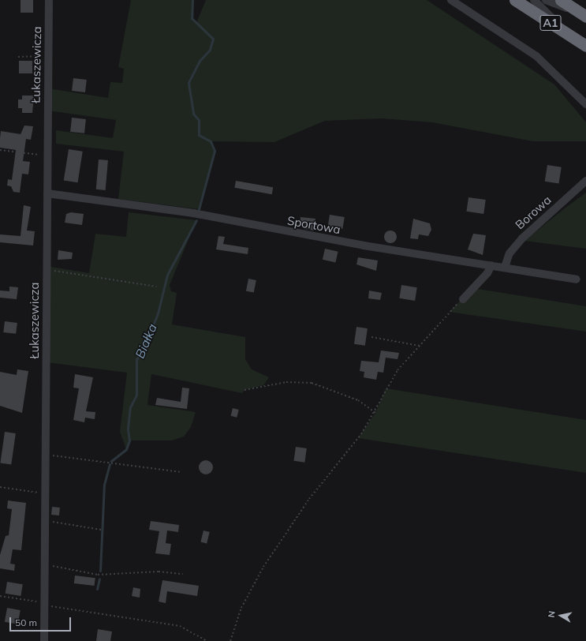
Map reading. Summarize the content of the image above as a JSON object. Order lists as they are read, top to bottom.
{
  "streets": {
    "highway": ["A1"],
    "street": ["Łukaszewicza", "Borowa", "Sportowa"]
  },
  "crossings": [
    ["Łukaszewicza", "Sportowa"],
    ["Borowa", "Sportowa"]
  ],
  "water": ["Białka"],
  "scale_bar": "50 m",
  "north": "left"
}
